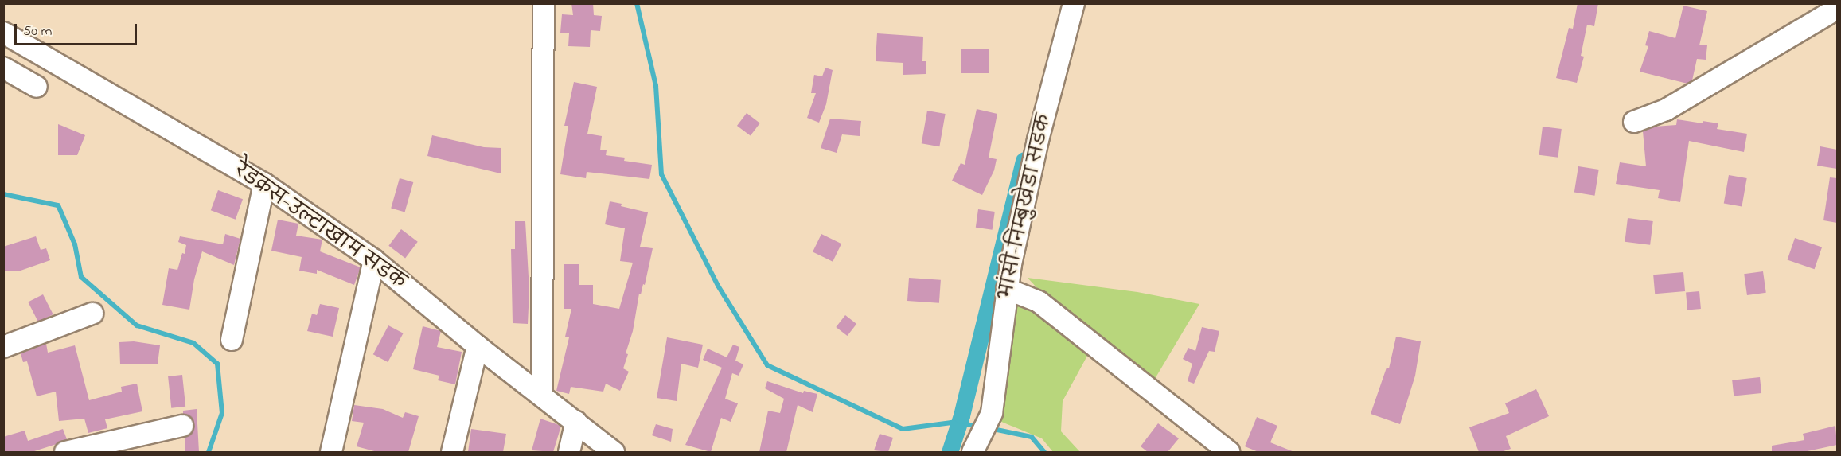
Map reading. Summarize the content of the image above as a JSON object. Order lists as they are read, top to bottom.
{
  "streets": {
    "street": ["भांसी-निम्बुखेडा सडक", "रेडक्रस-उल्टाखाम सडक"]
  },
  "scale_bar": "50 m"
}
